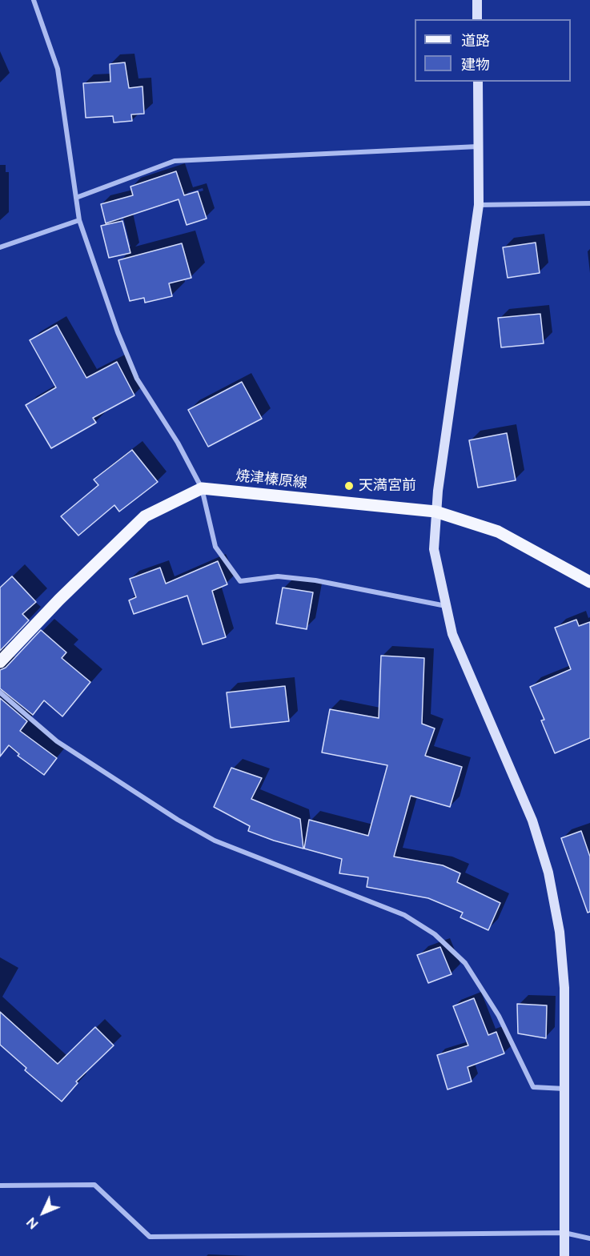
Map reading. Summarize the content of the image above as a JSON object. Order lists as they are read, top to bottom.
{
  "streets": {
    "main road": ["焼津榛原線"]
  },
  "places": ["天満宮前"],
  "legend": ["道路", "建物"],
  "north": "bottom left"
}
